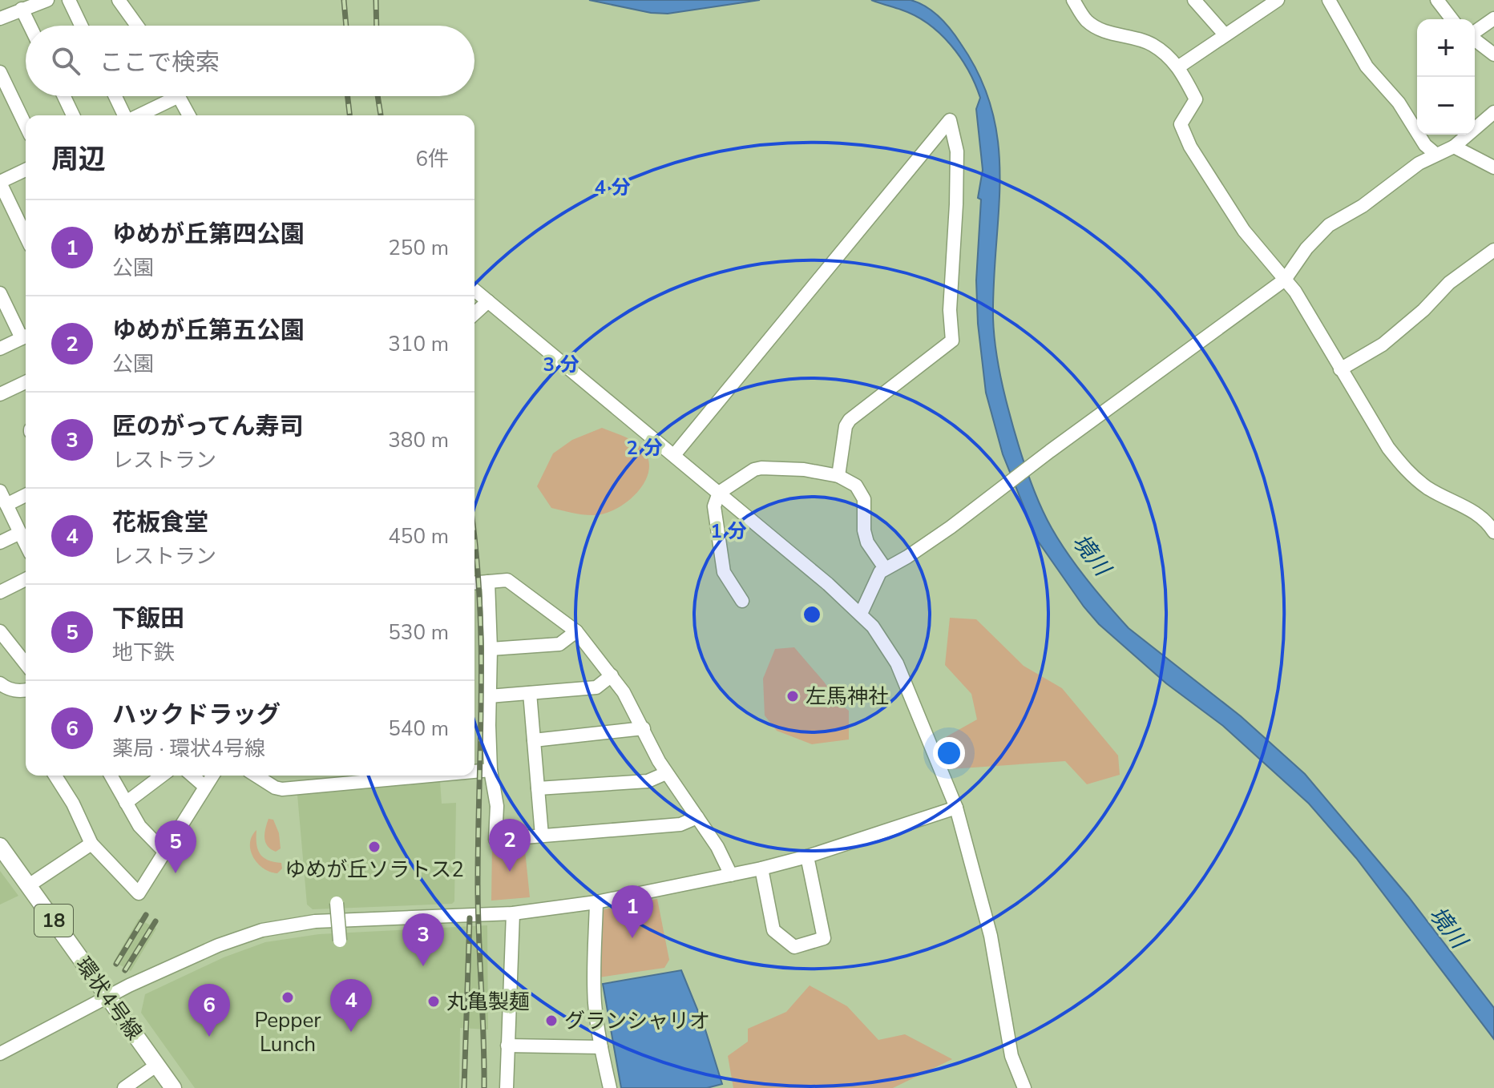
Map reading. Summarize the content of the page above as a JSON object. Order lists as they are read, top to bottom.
{
  "streets": {
    "main road": ["18", "環状4号線"]
  },
  "water": ["境川"],
  "places": [
    "左馬神社",
    "ゆめが丘ソラトス2",
    "Pepper Lunch",
    "丸亀製麺",
    "グランシャリオ"
  ],
  "page": {
    "map_buttons": ["+", "−"],
    "search": "ここで検索",
    "heading": ["周辺", "6件"],
    "list": [
      {
        "mark": "1",
        "name": "ゆめが丘第四公園",
        "note": "公園",
        "value": "250 m"
      },
      {
        "mark": "2",
        "name": "ゆめが丘第五公園",
        "note": "公園",
        "value": "310 m"
      },
      {
        "mark": "3",
        "name": "匠のがってん寿司",
        "note": "レストラン",
        "value": "380 m"
      },
      {
        "mark": "4",
        "name": "花板食堂",
        "note": "レストラン",
        "value": "450 m"
      },
      {
        "mark": "5",
        "name": "下飯田",
        "note": "地下鉄",
        "value": "530 m"
      },
      {
        "mark": "6",
        "name": "ハックドラッグ",
        "note": "薬局 · 環状4号線",
        "value": "540 m"
      }
    ],
    "pins": [
      "2",
      "5",
      "1",
      "3",
      "4",
      "6"
    ]
  },
  "rings": [
    "4 分",
    "3 分",
    "2 分",
    "1 分"
  ]
}
